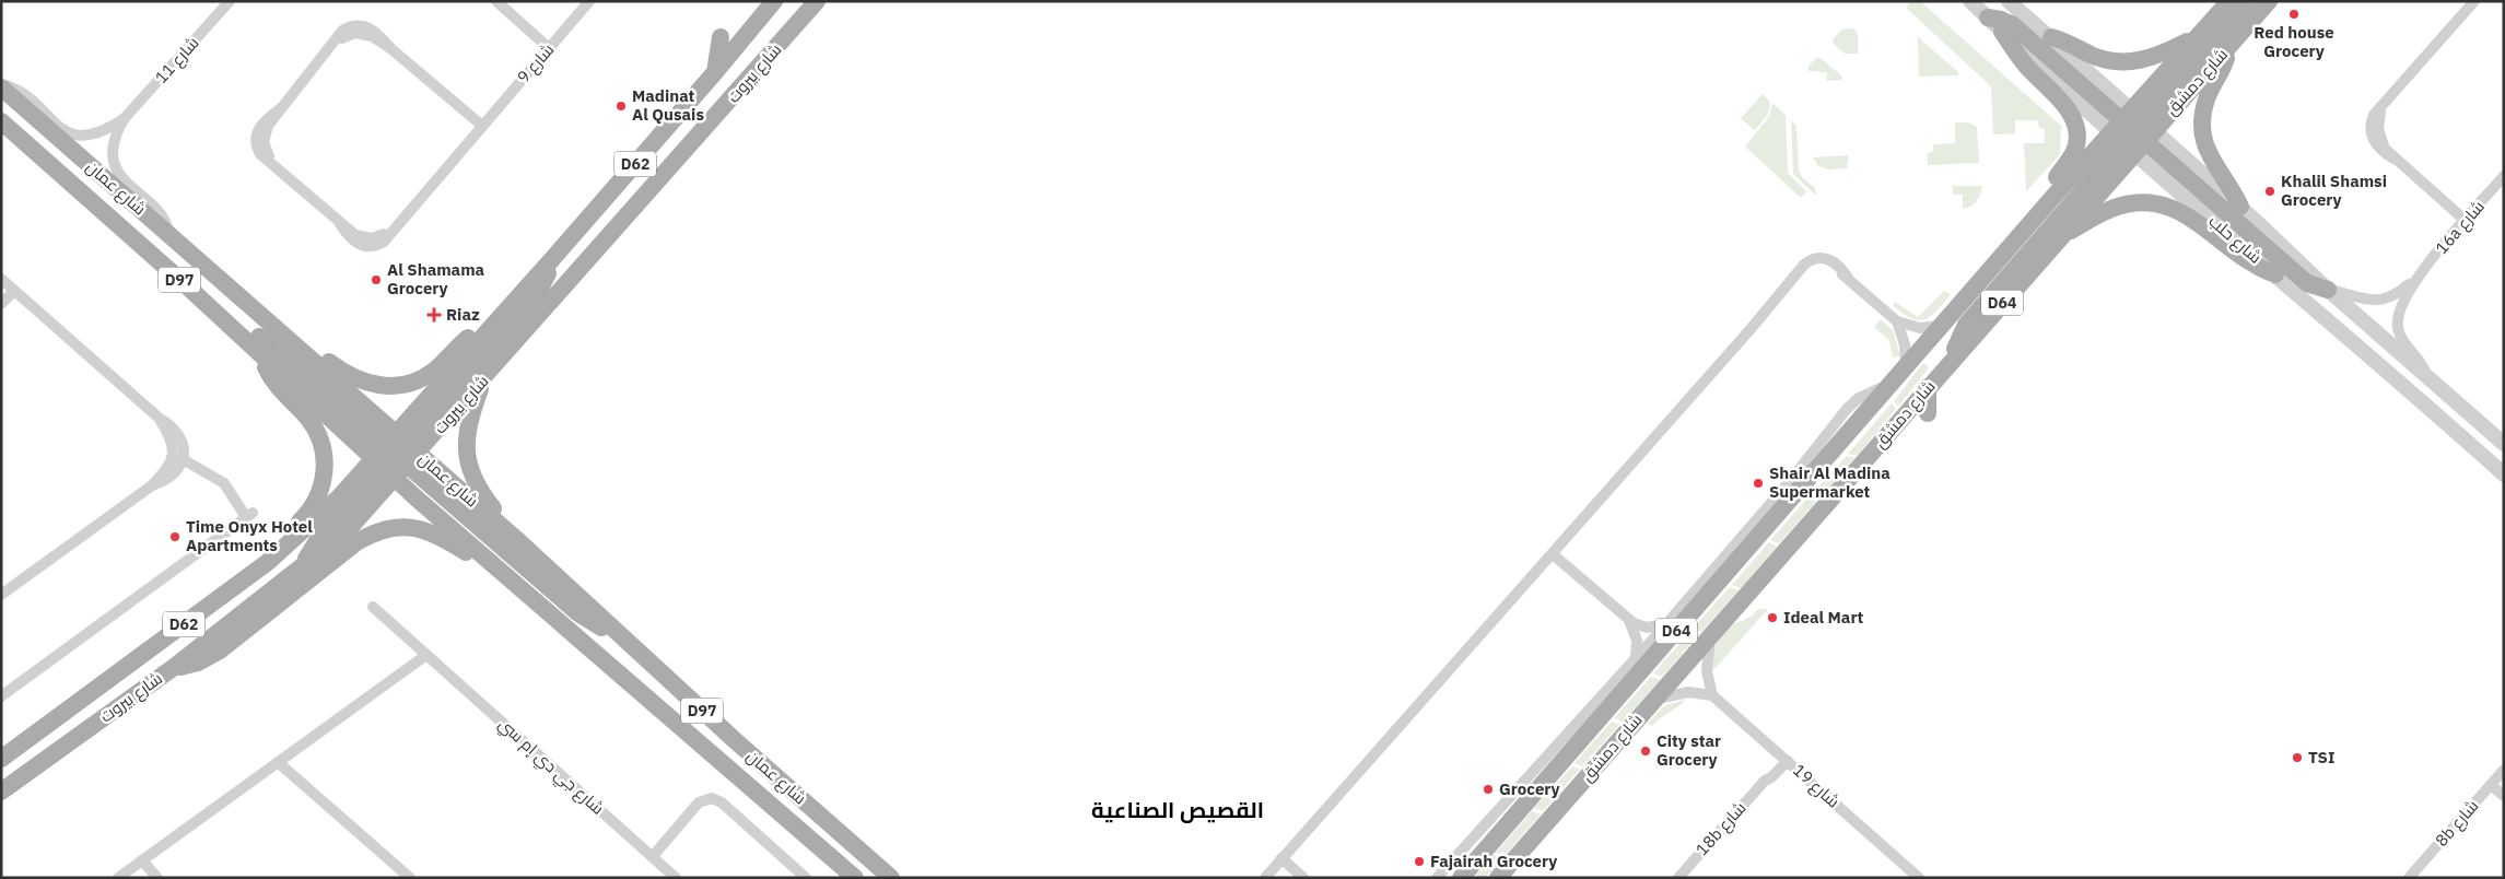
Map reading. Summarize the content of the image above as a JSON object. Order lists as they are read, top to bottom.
{
  "streets": {
    "main road": [
      "شارع بيروت",
      "شارع دمشق",
      "D62",
      "شارع عمان",
      "D97",
      "D64"
    ],
    "street": [
      "شارع 11",
      "شارع 9",
      "16a شارع",
      "شارع حلب",
      "شارع جي دي إم سي",
      "شارع 19",
      "8b شارع",
      "18b شارع"
    ]
  },
  "crossings": [
    ["شارع 11", "شارع عمان"],
    ["شارع بيروت", "شارع عمان"],
    ["شارع دمشق", "شارع حلب"],
    ["16a شارع", "شارع حلب"],
    ["شارع 19", "18b شارع"]
  ],
  "districts": ["القصيص الصناعية"],
  "places": {
    "other": [
      "Red house Grocery",
      "Madinat Al Qusais",
      "Khalil Shamsi Grocery",
      "Al Shamama Grocery",
      "Shair Al Madina Supermarket",
      "Time Onyx Hotel Apartments",
      "Ideal Mart",
      "City star Grocery",
      "TSI",
      "Grocery",
      "Fajairah Grocery"
    ],
    "health": ["Riaz"]
  }
}
